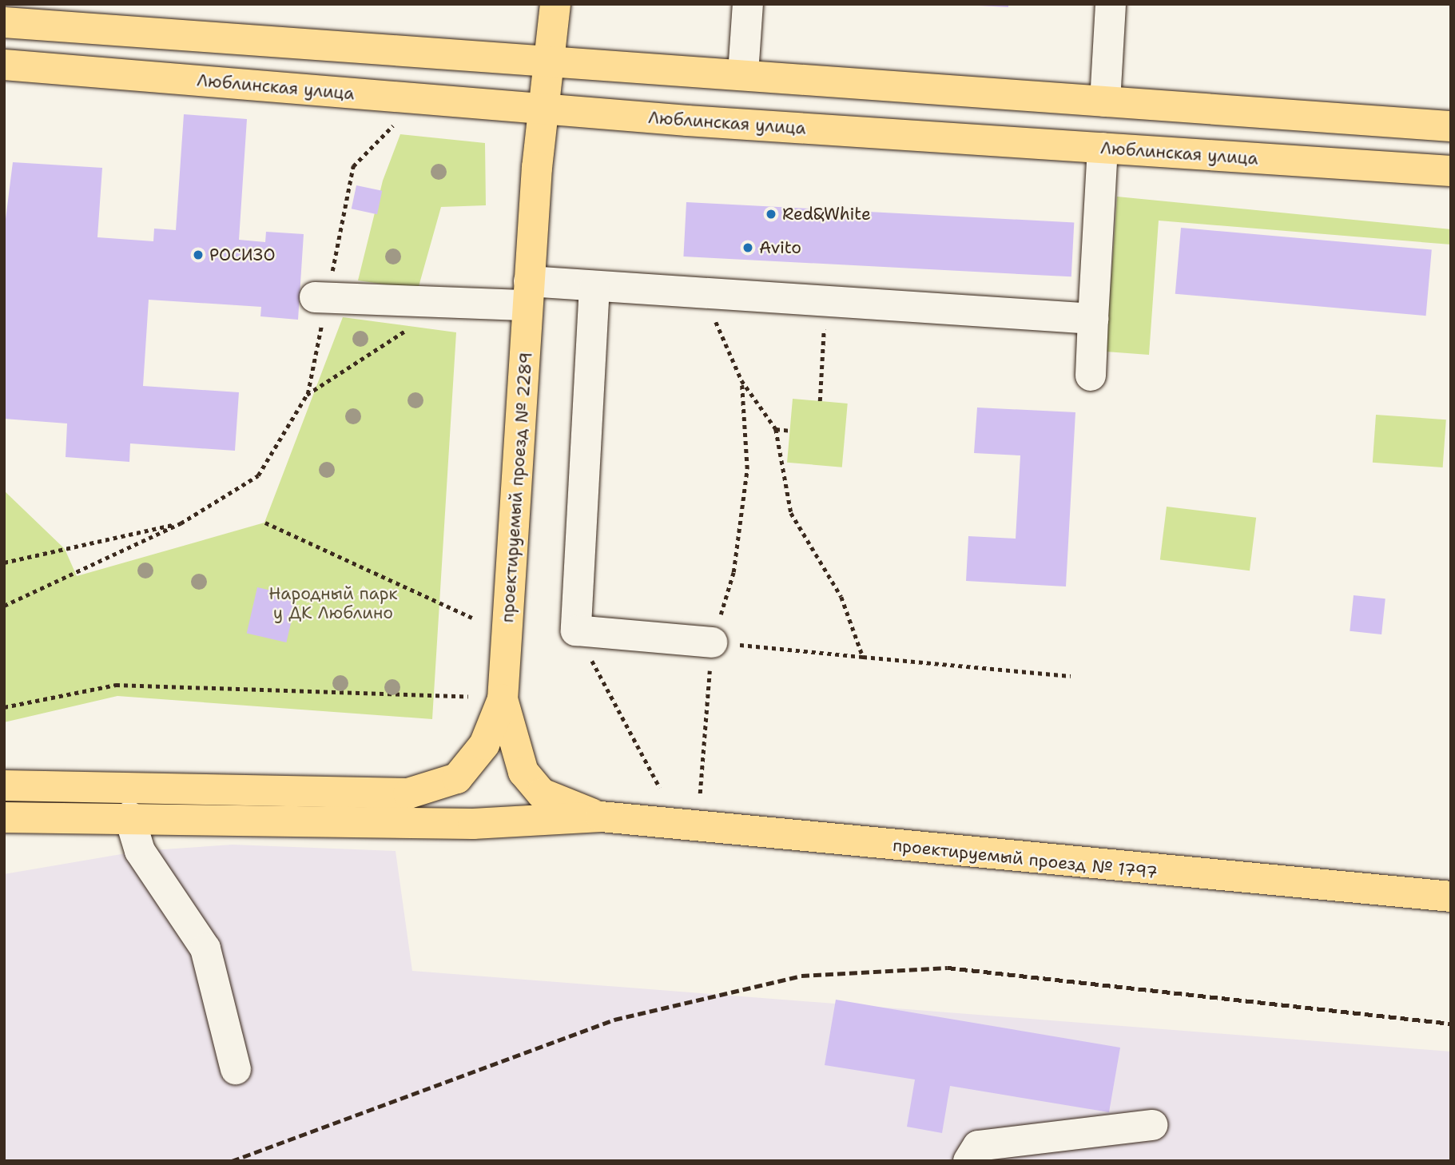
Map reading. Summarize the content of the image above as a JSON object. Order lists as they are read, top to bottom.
{
  "streets": {
    "main road": ["Люблинская улица", "проектируемый проезд № 2289", "проектируемый проезд № 1797"]
  },
  "crossings": [
    ["Люблинская улица", "проектируемый проезд № 2289"],
    ["проектируемый проезд № 2289", "проектируемый проезд № 1797"]
  ],
  "parks": ["Народный парк у ДК Люблино"],
  "places": ["Red&White", "Avito", "РОСИЗО"]
}
